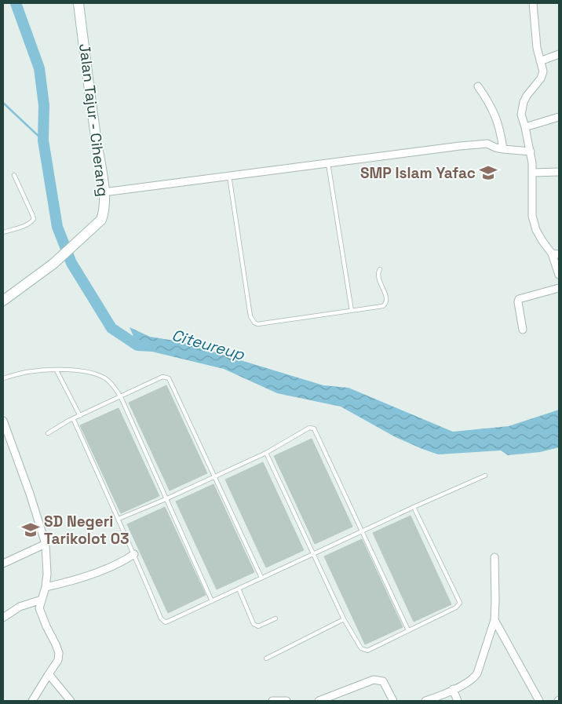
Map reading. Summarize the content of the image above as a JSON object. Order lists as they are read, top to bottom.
{
  "streets": {
    "main road": ["Jalan Tajur - Ciherang"]
  },
  "water": ["Citeureup"],
  "places": {
    "school or university": ["SMP Islam Yafac", "SD Negeri Tarikolot 03"]
  }
}
